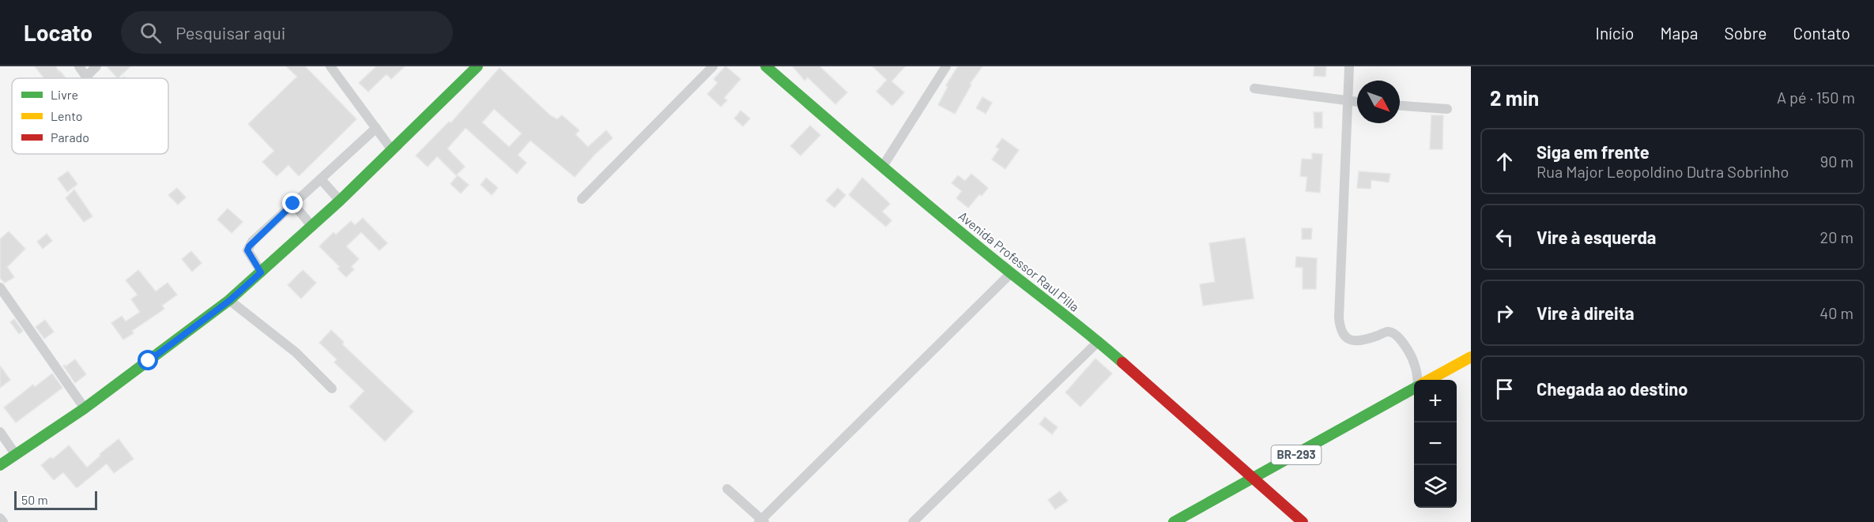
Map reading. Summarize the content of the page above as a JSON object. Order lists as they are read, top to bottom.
{
  "streets": {
    "main road": ["Avenida Professor Raul Pilla", "BR-293"]
  },
  "crossings": [
    ["Avenida Professor Raul Pilla", "BR-293"]
  ],
  "legend": ["Livre", "Lento", "Parado"],
  "scale_bar": "50 m",
  "north": "bottom right",
  "page": {
    "header": "Locato",
    "search": "Pesquisar aqui",
    "nav": [
      "Início",
      "Mapa",
      "Sobre",
      "Contato"
    ],
    "heading": ["2 min", "A pé · 150 m"],
    "list": [
      ["Siga em frente", "Rua Major Leopoldino Dutra Sobrinho", "90 m"],
      ["Vire à esquerda", "20 m"],
      ["Vire à direita", "40 m"],
      "Chegada ao destino"
    ],
    "map_buttons": ["+", "−"],
    "scale": "50 m"
  }
}
